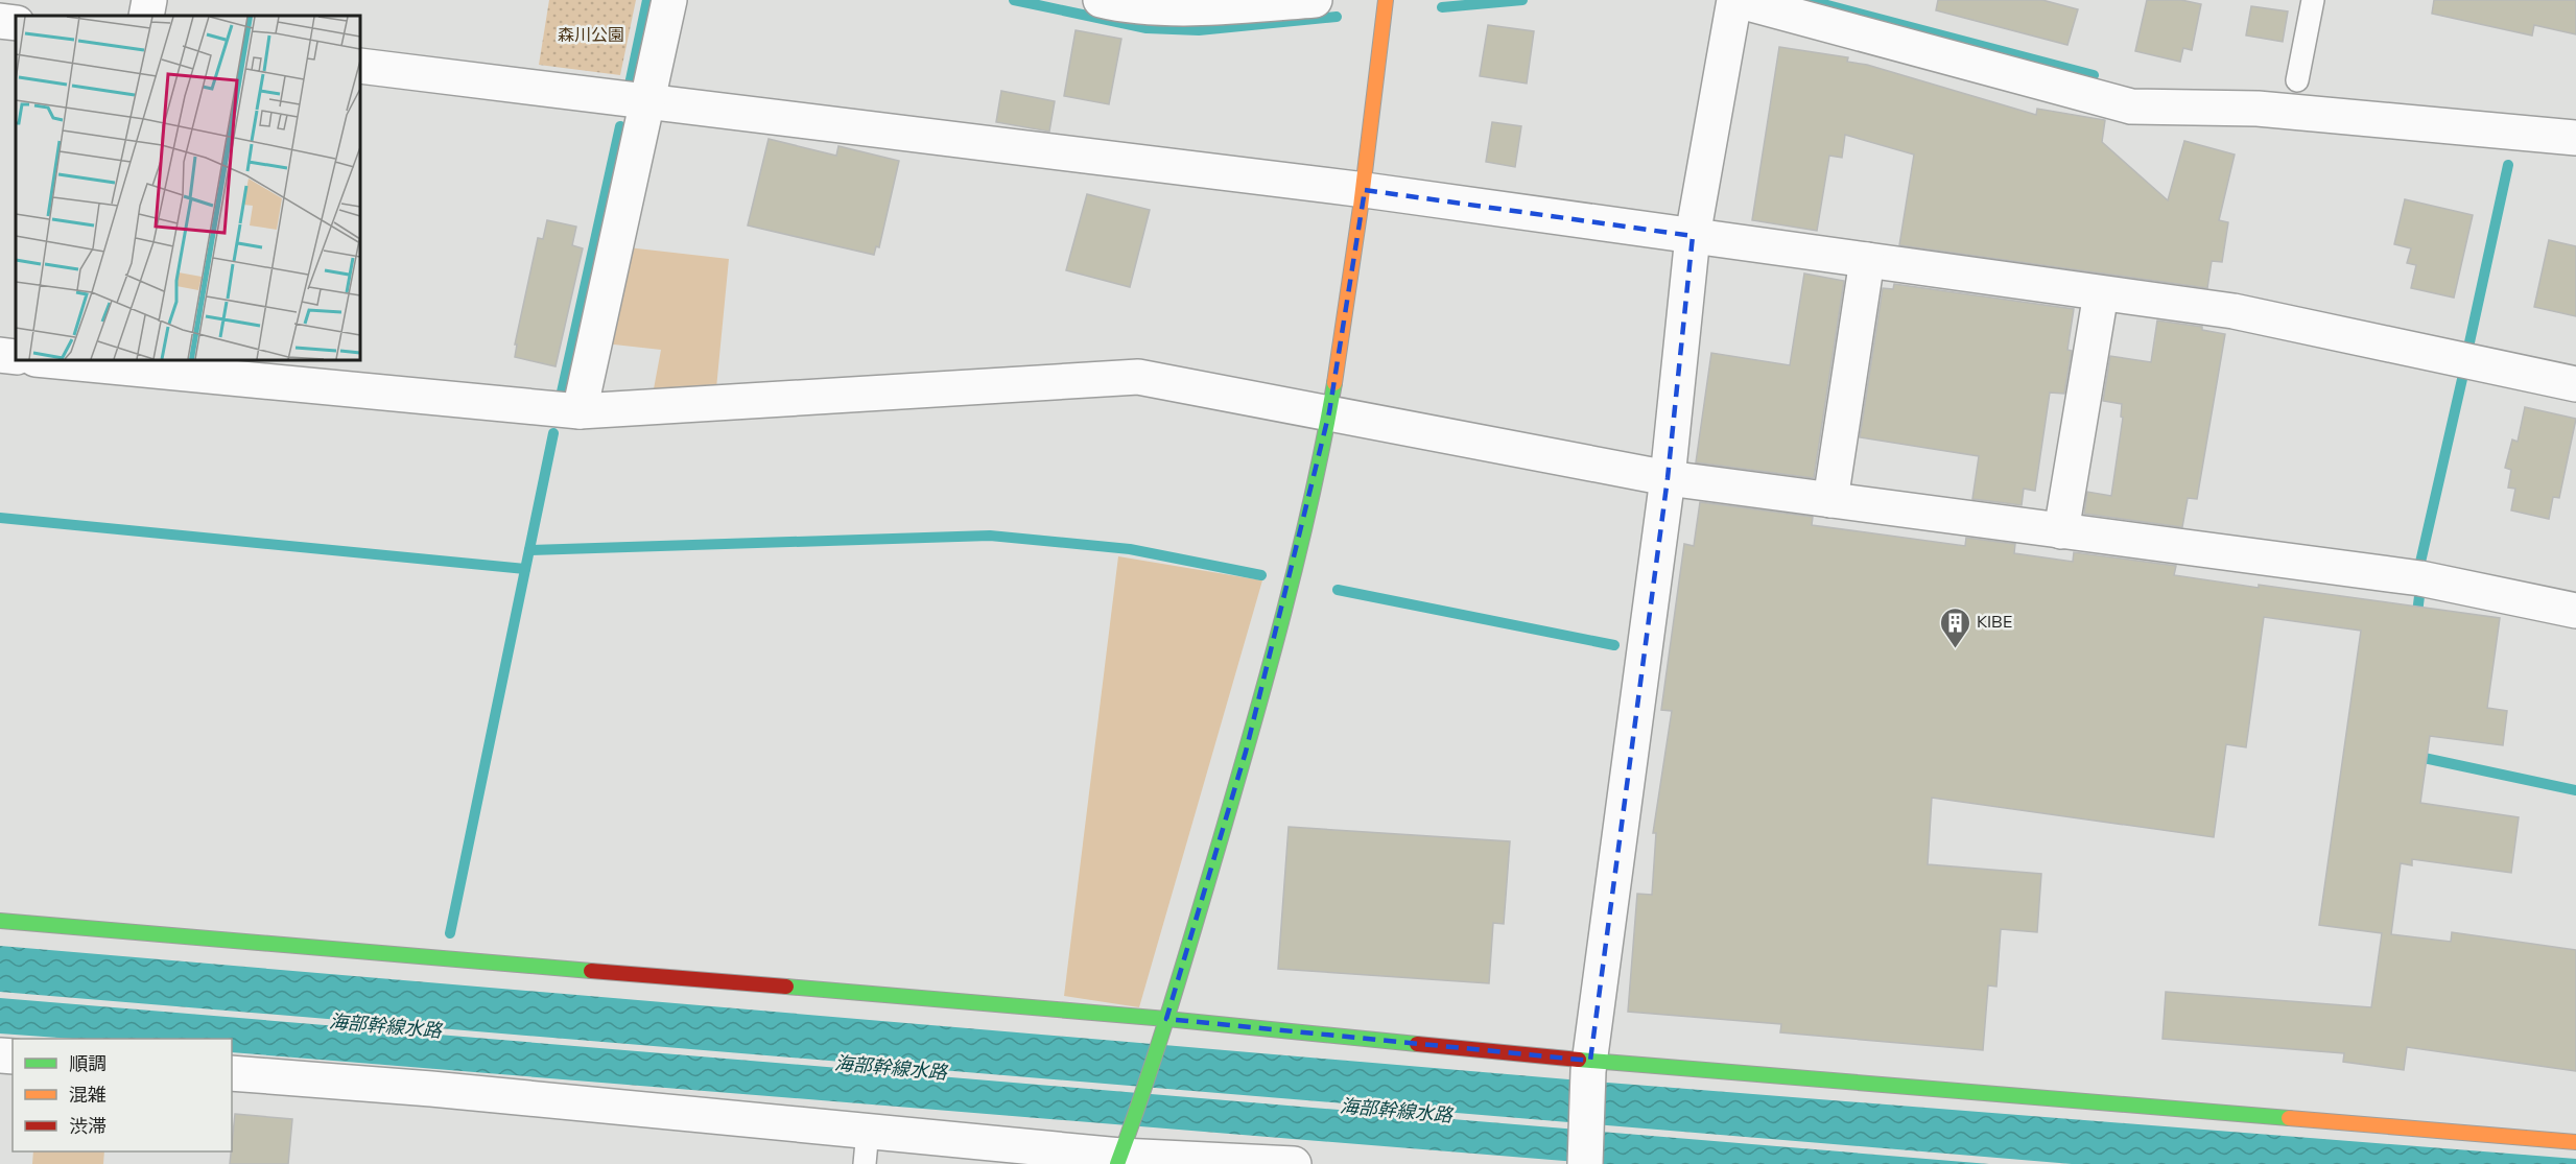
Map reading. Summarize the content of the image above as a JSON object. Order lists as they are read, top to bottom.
{
  "water": ["海部幹線水路"],
  "parks": ["森川公園"],
  "places": {
    "building": ["KIBE"]
  },
  "legend": ["順調", "混雑", "渋滞"]
}
